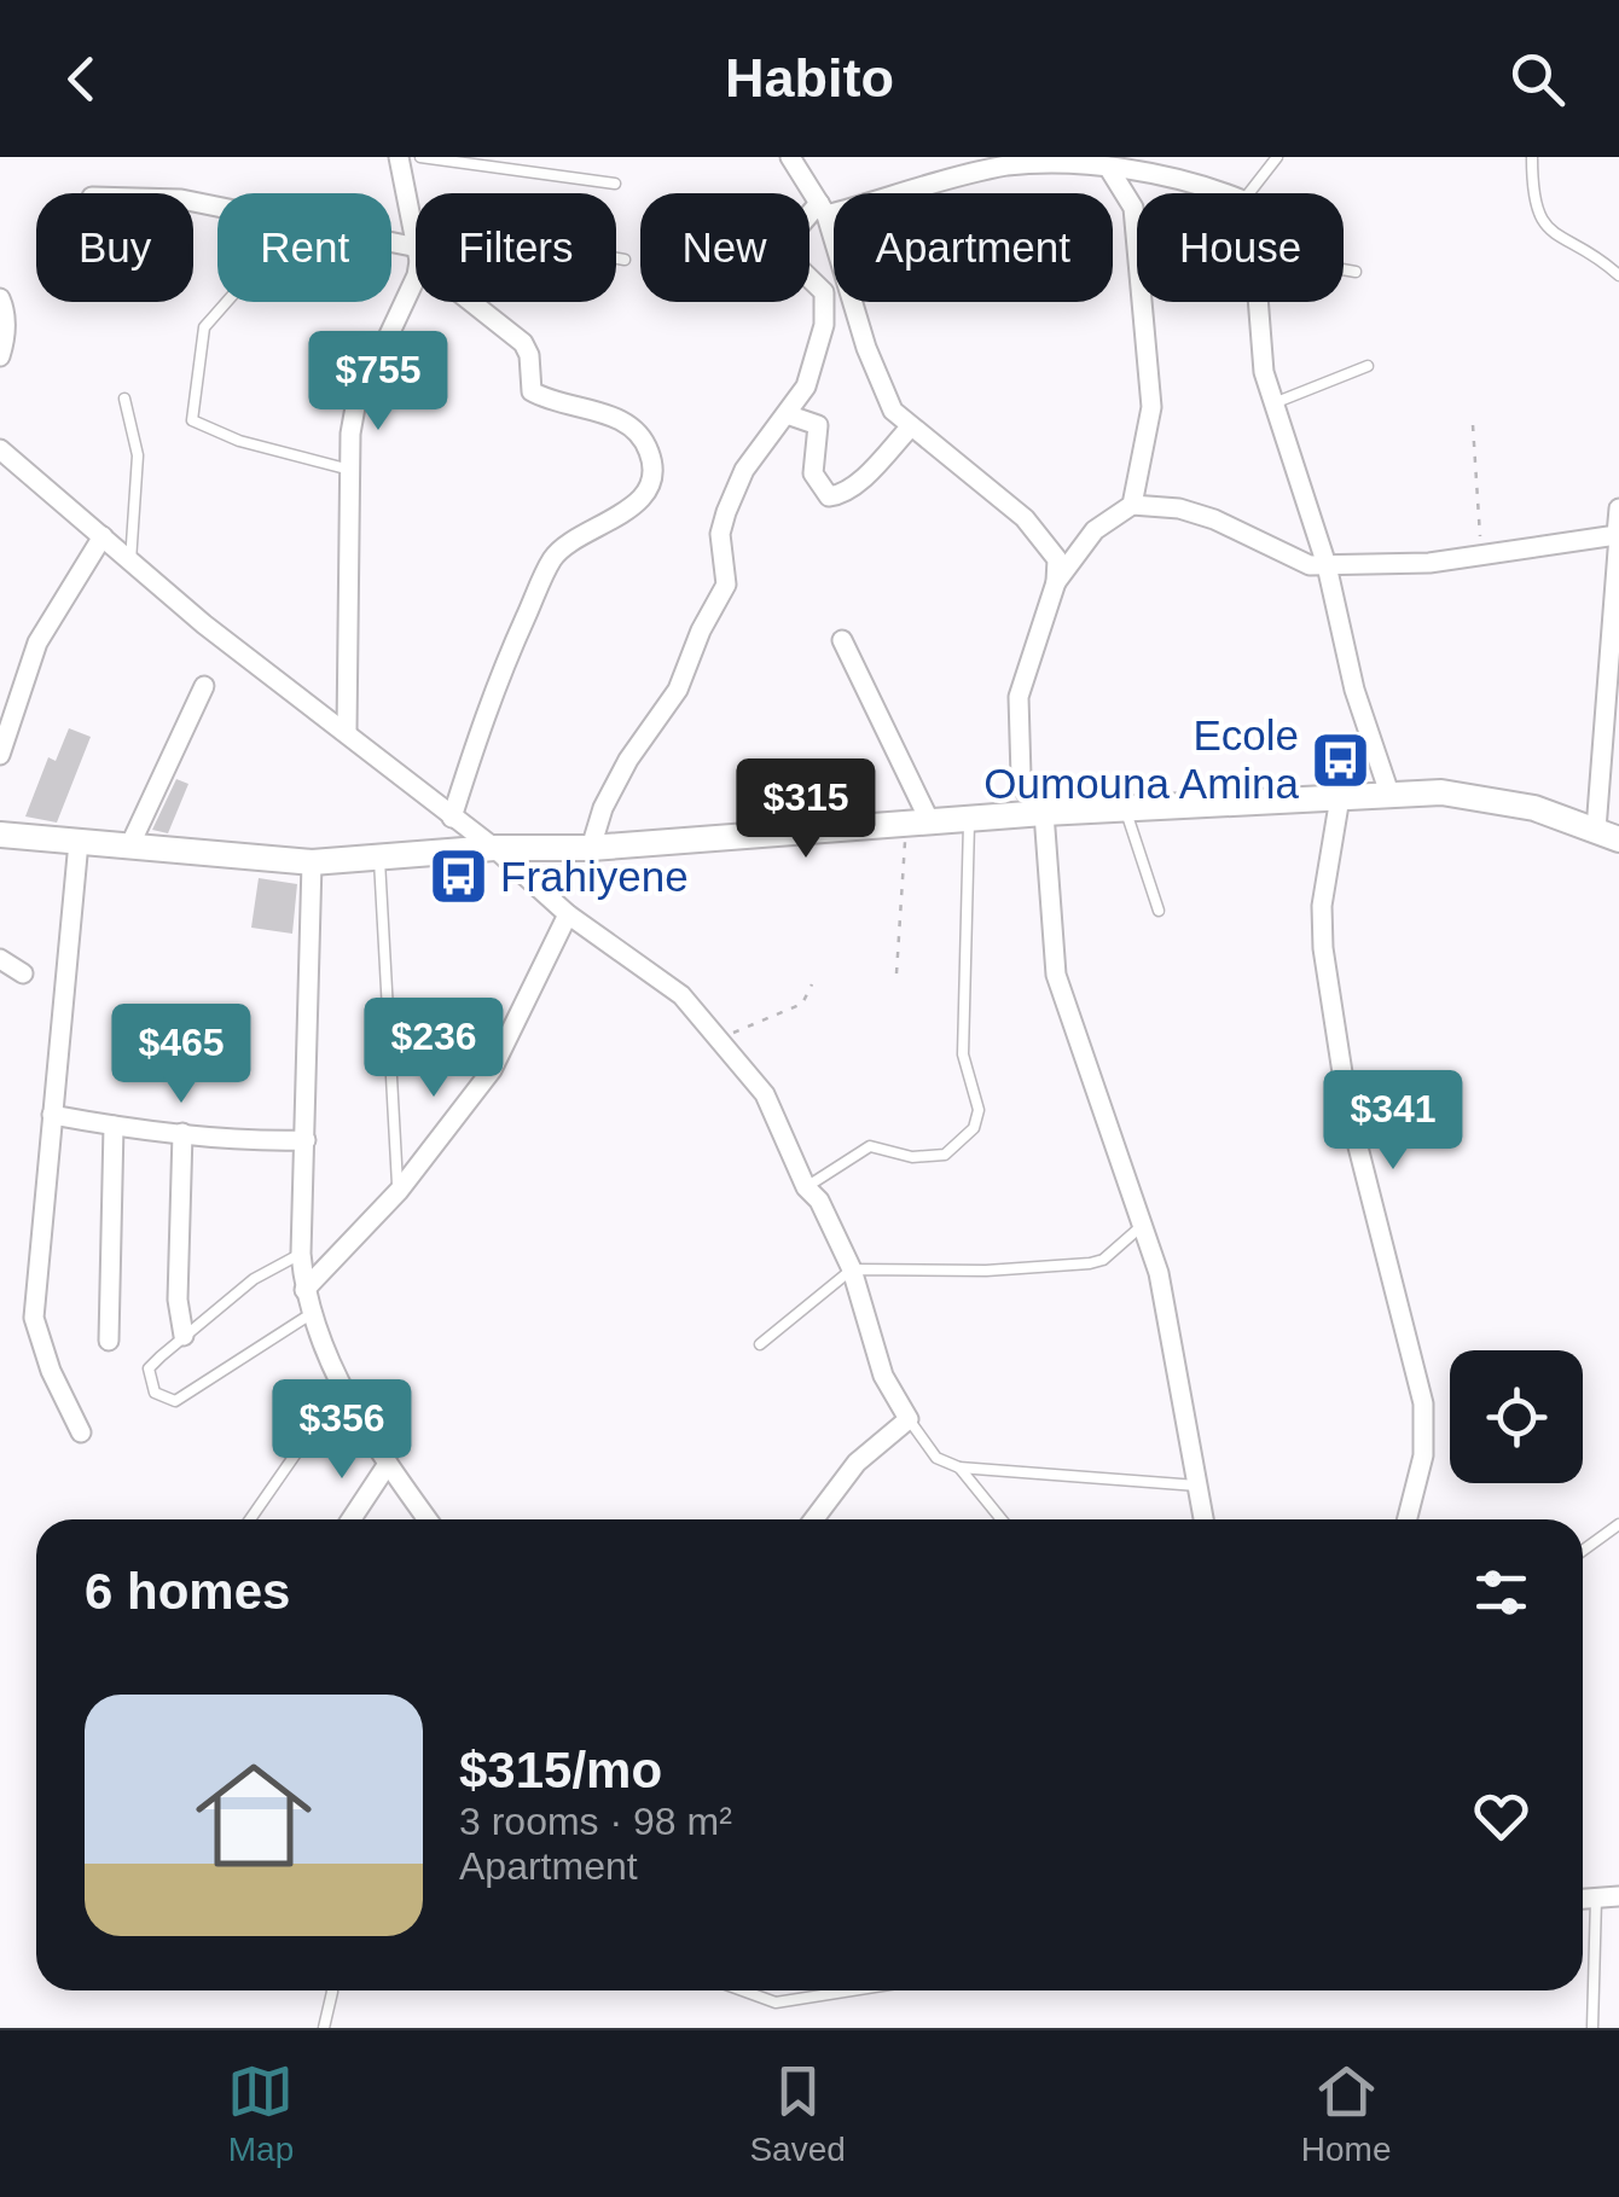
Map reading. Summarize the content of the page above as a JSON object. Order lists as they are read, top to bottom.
{
  "places": {
    "bus stop": ["Ecole Oumouna Amina", "Frahiyene"]
  },
  "page": {
    "header": "Habito",
    "chip": [
      "Buy",
      "Rent",
      "Filters",
      "New",
      "Apartment",
      "House"
    ],
    "price": [
      "$755",
      "$315",
      "$236",
      "$465",
      "$341",
      "$356"
    ],
    "heading": "6 homes",
    "list": [
      {
        "name": "$315/mo",
        "note": "3 rooms · 98 m² · Apartment"
      }
    ],
    "tabs": ["Map", "Saved", "Home"]
  }
}
